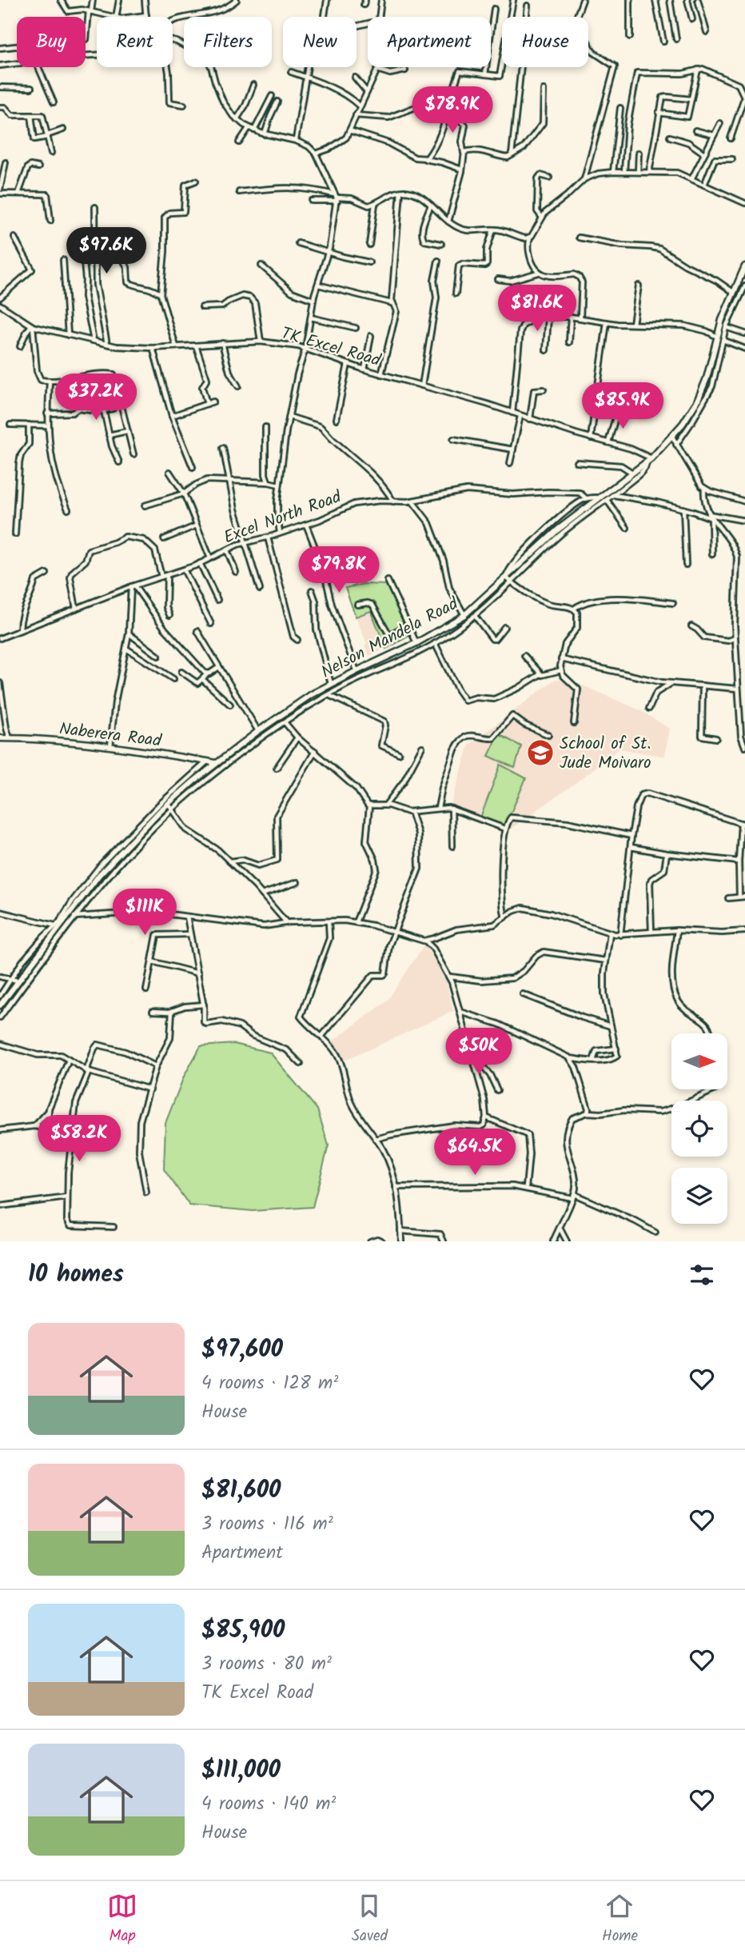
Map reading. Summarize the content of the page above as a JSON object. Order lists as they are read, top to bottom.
{
  "streets": {
    "main road": ["Nelson Mandela Road", "Naberera Road"],
    "street": ["TK Excel Road", "Excel North Road"]
  },
  "crossings": [
    ["TK Excel Road", "Nelson Mandela Road"],
    ["Excel North Road", "Nelson Mandela Road"],
    ["Nelson Mandela Road", "Naberera Road"]
  ],
  "places": {
    "school or university": ["School of St. Jude Moivaro"]
  },
  "north": "right",
  "page": {
    "chip": [
      "Buy",
      "Rent",
      "Filters",
      "New",
      "Apartment",
      "House"
    ],
    "price": [
      "$78.9K",
      "$97.6K",
      "$81.6K",
      "$37.2K",
      "$85.9K",
      "$79.8K",
      "$111K",
      "$50K",
      "$58.2K",
      "$64.5K"
    ],
    "heading": "10 homes",
    "list": [
      {
        "name": "$97,600",
        "note": "4 rooms · 128 m² · House"
      },
      {
        "name": "$81,600",
        "note": "3 rooms · 116 m² · Apartment"
      },
      {
        "name": "$85,900",
        "note": "3 rooms · 80 m² · TK Excel Road"
      },
      {
        "name": "$111,000",
        "note": "4 rooms · 140 m² · House"
      }
    ],
    "tabs": ["Map", "Saved", "Home"]
  }
}
